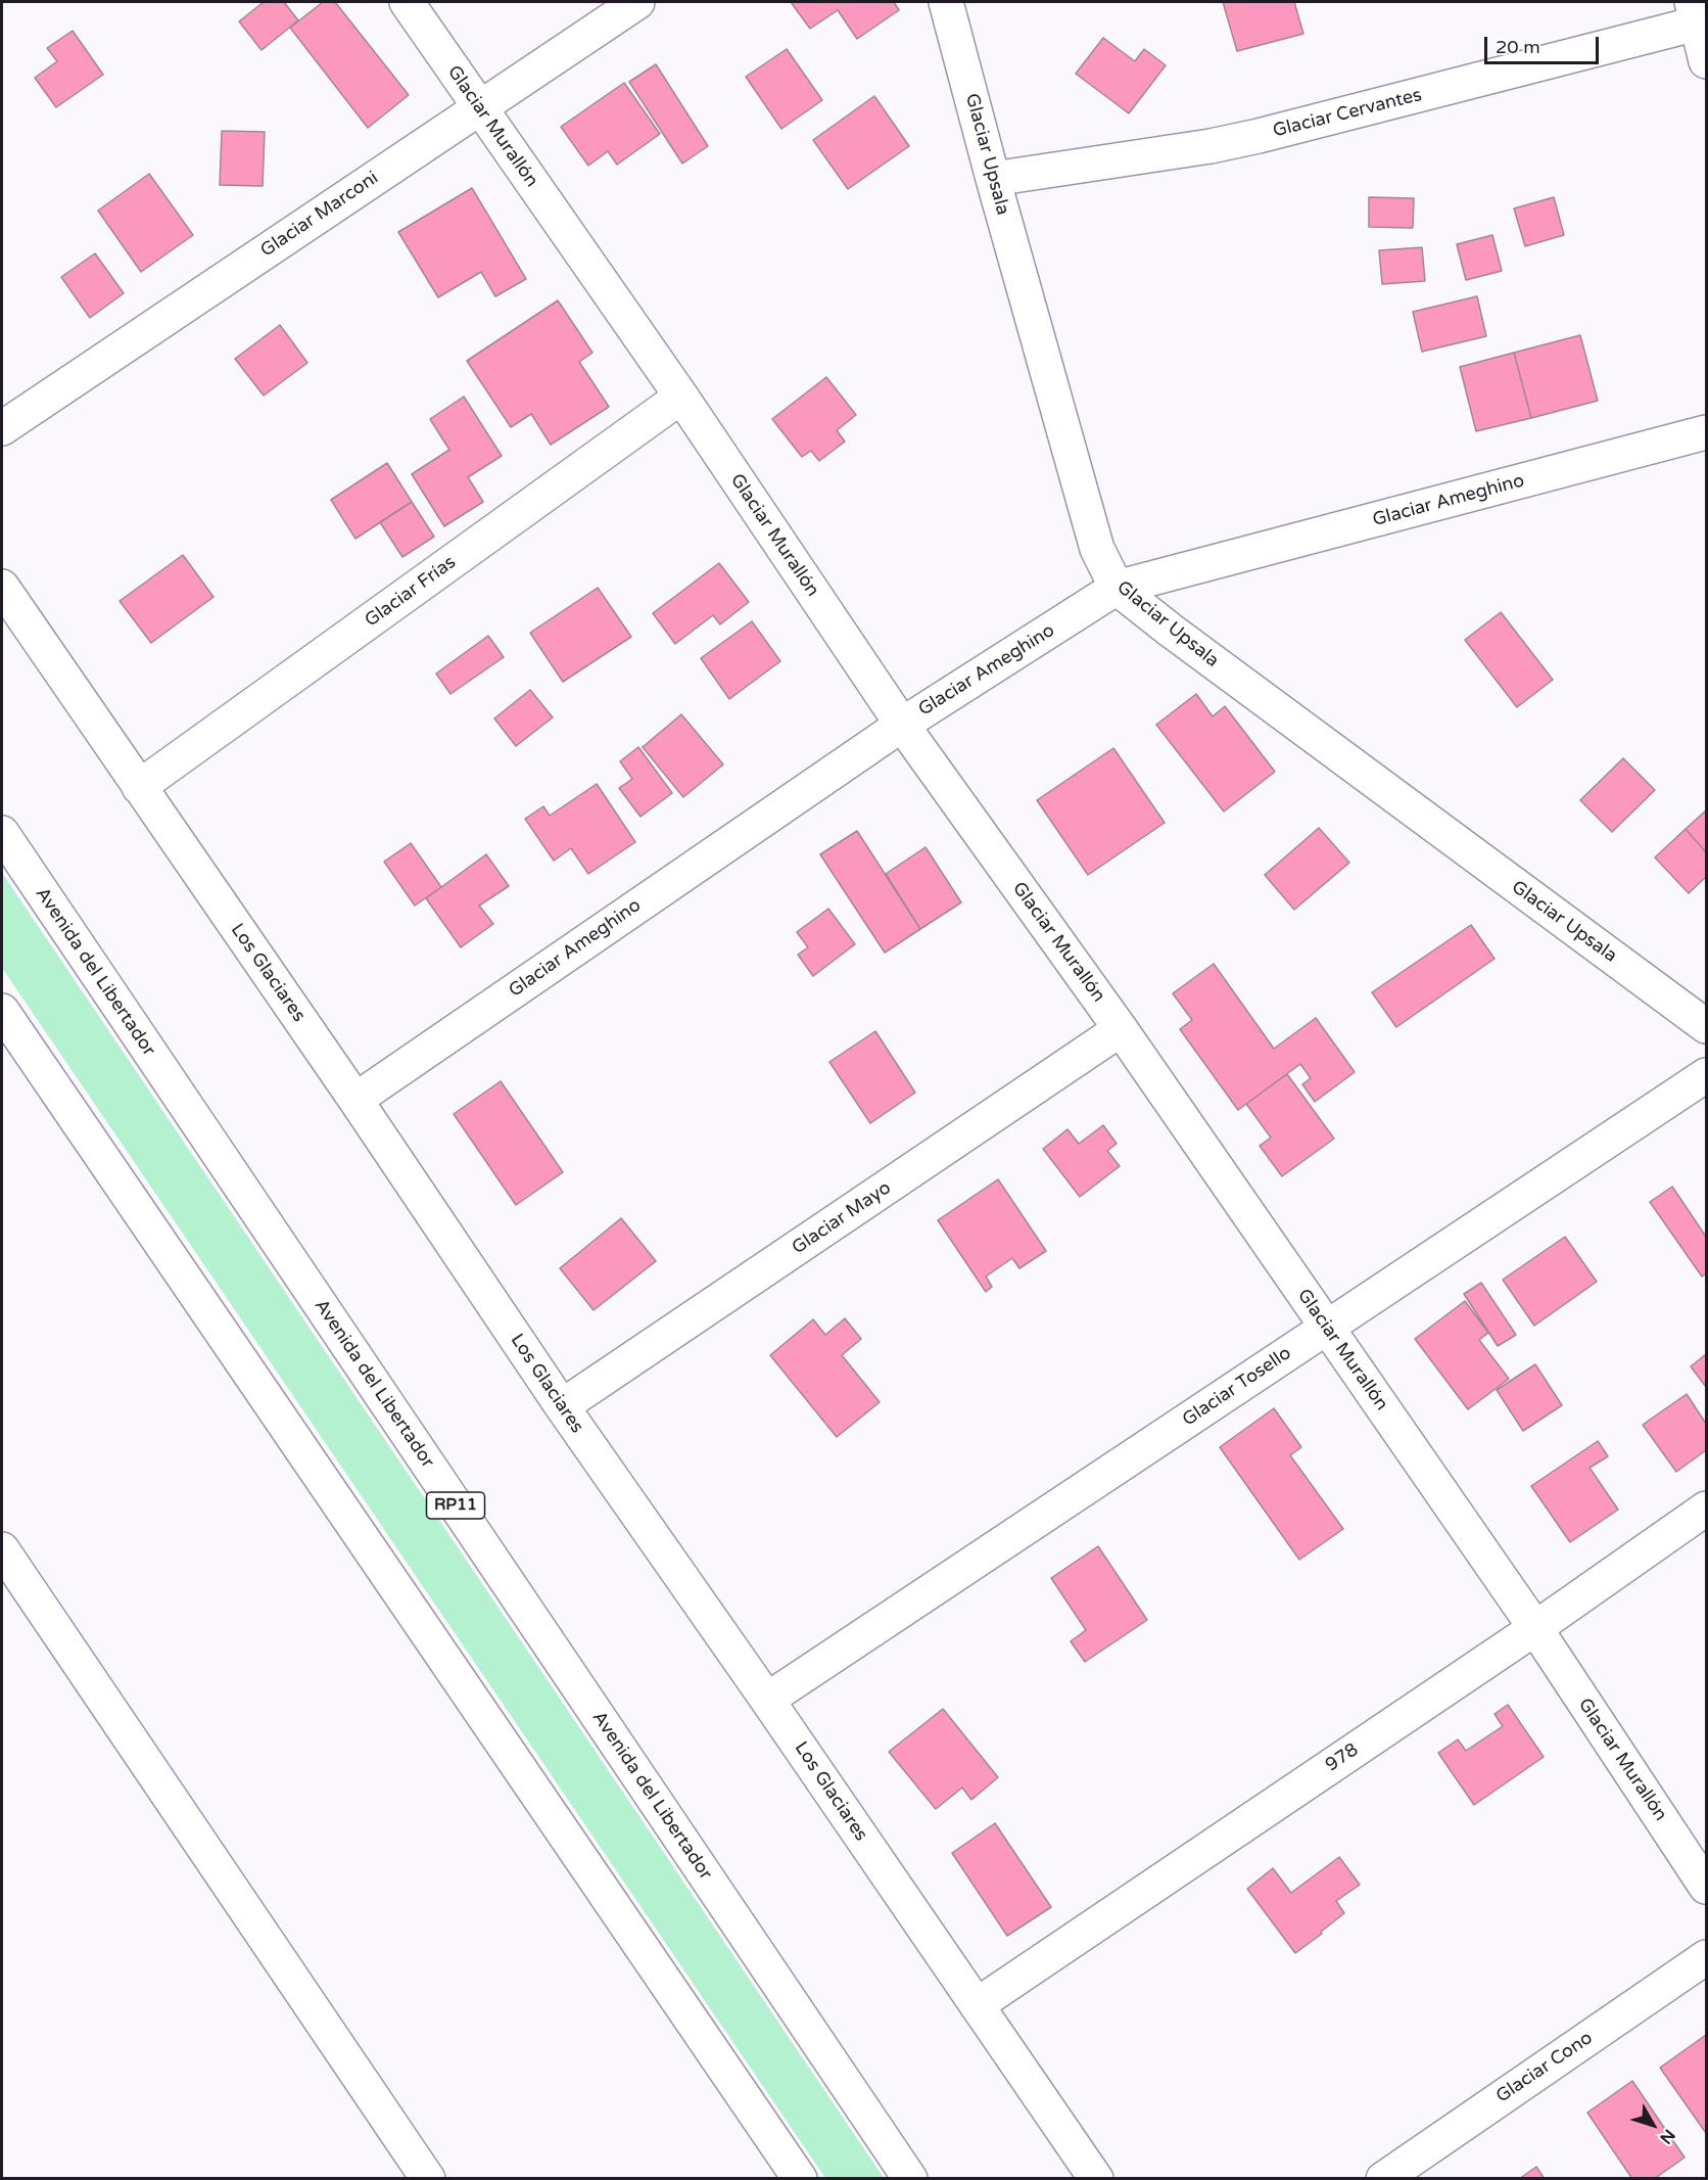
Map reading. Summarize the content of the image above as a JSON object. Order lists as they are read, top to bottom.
{
  "streets": {
    "street": [
      "Glaciar Cervantes",
      "Glaciar Murallón",
      "Glaciar Upsala",
      "Glaciar Marconi",
      "Glaciar Ameghino",
      "Glaciar Frías",
      "Avenida del Libertador",
      "Los Glaciares",
      "Glaciar Mayo",
      "Glaciar Tosello",
      "RP11",
      "978",
      "Glaciar Cono"
    ]
  },
  "crossings": [
    ["Glaciar Cervantes", "Glaciar Upsala"],
    ["Glaciar Murallón", "Glaciar Marconi"],
    ["Glaciar Murallón", "Glaciar Ameghino"],
    ["Glaciar Murallón", "Glaciar Frías"],
    ["Glaciar Murallón", "Glaciar Mayo"],
    ["Glaciar Murallón", "Glaciar Tosello"],
    ["Glaciar Murallón", "978"],
    ["Glaciar Upsala", "Glaciar Ameghino"],
    ["Glaciar Ameghino", "Los Glaciares"],
    ["Glaciar Frías", "Los Glaciares"],
    ["Los Glaciares", "Glaciar Mayo"],
    ["Los Glaciares", "Glaciar Tosello"],
    ["Los Glaciares", "978"]
  ],
  "scale_bar": "20 m",
  "north": "bottom right"
}
